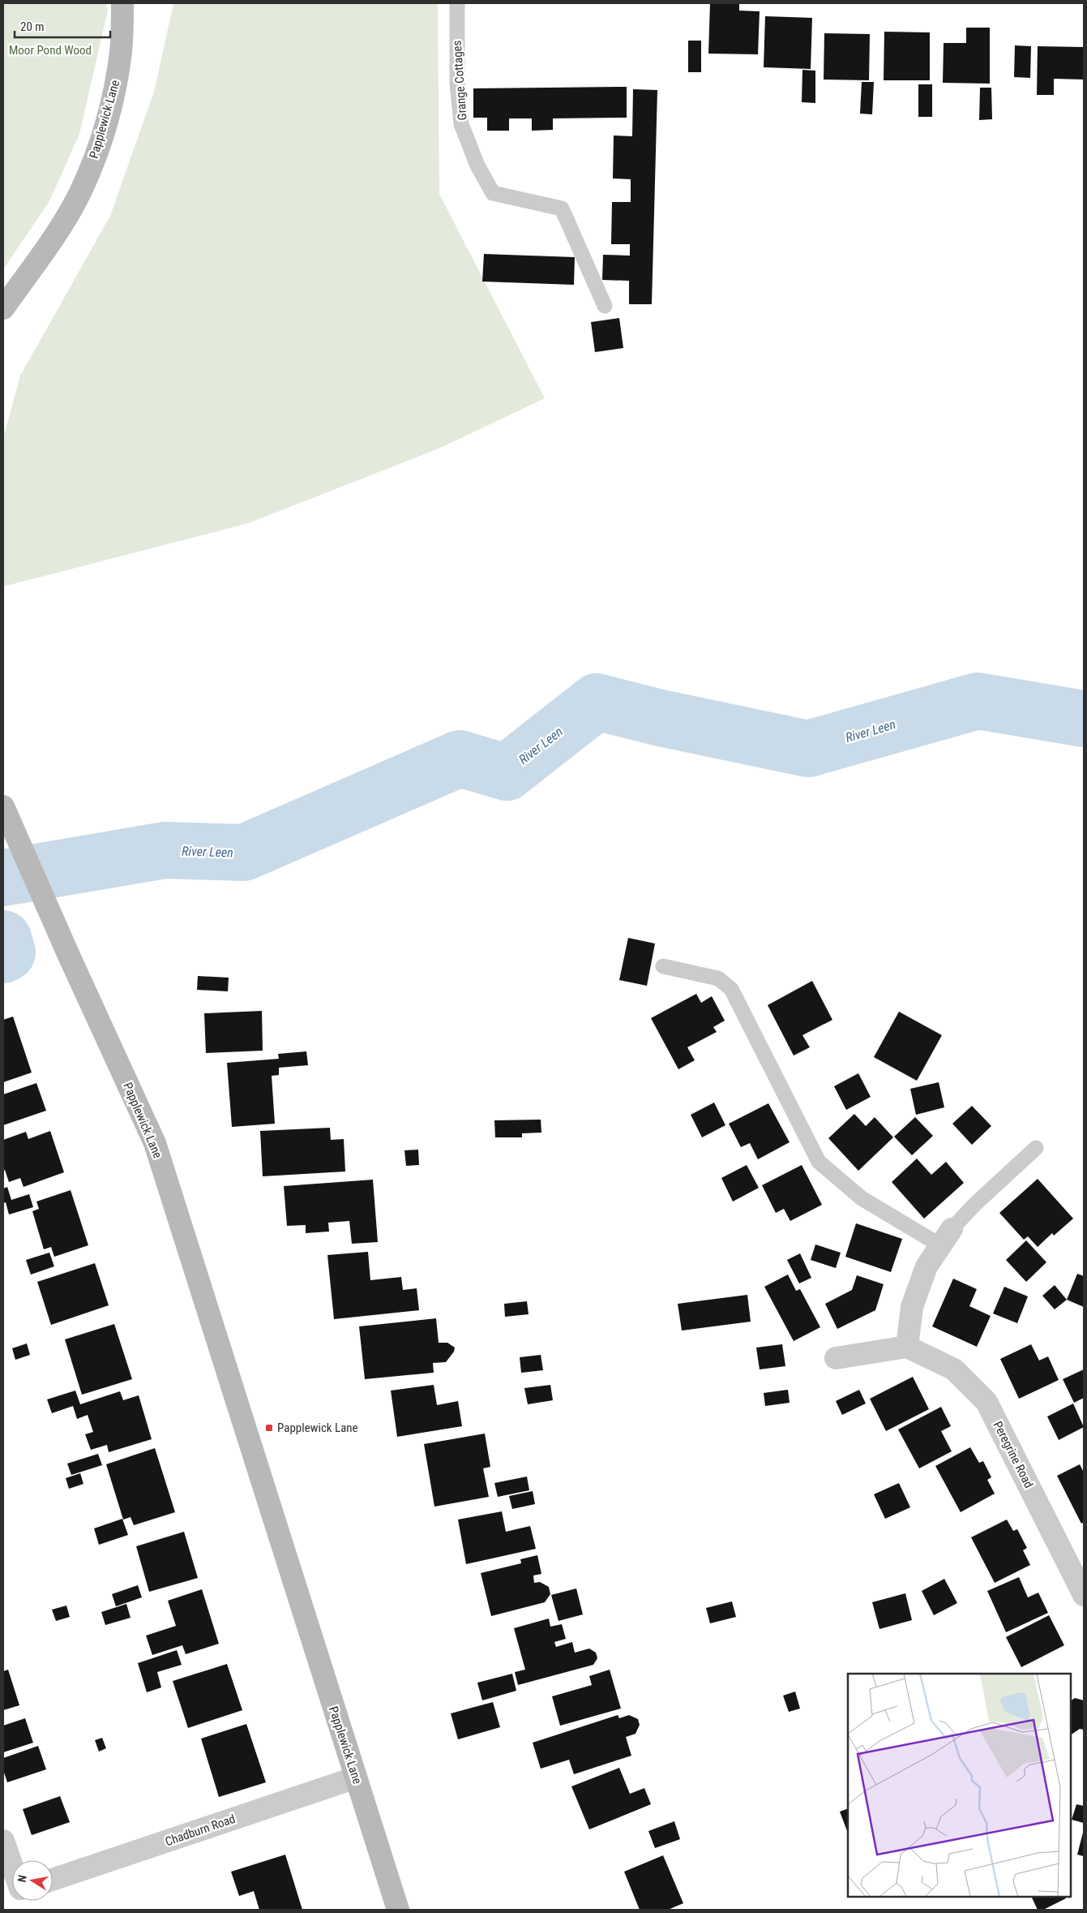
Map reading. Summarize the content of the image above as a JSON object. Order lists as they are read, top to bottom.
{
  "streets": {
    "street": ["Papplewick Lane", "Peregrine Road", "Chadburn Road"],
    "lane": ["Grange Cottages"]
  },
  "crossings": [
    ["Papplewick Lane", "Chadburn Road"]
  ],
  "water": ["River Leen"],
  "parks": ["Moor Pond Wood"],
  "places": {
    "transit": ["Papplewick Lane"]
  },
  "scale_bar": "20 m",
  "north": "left"
}
